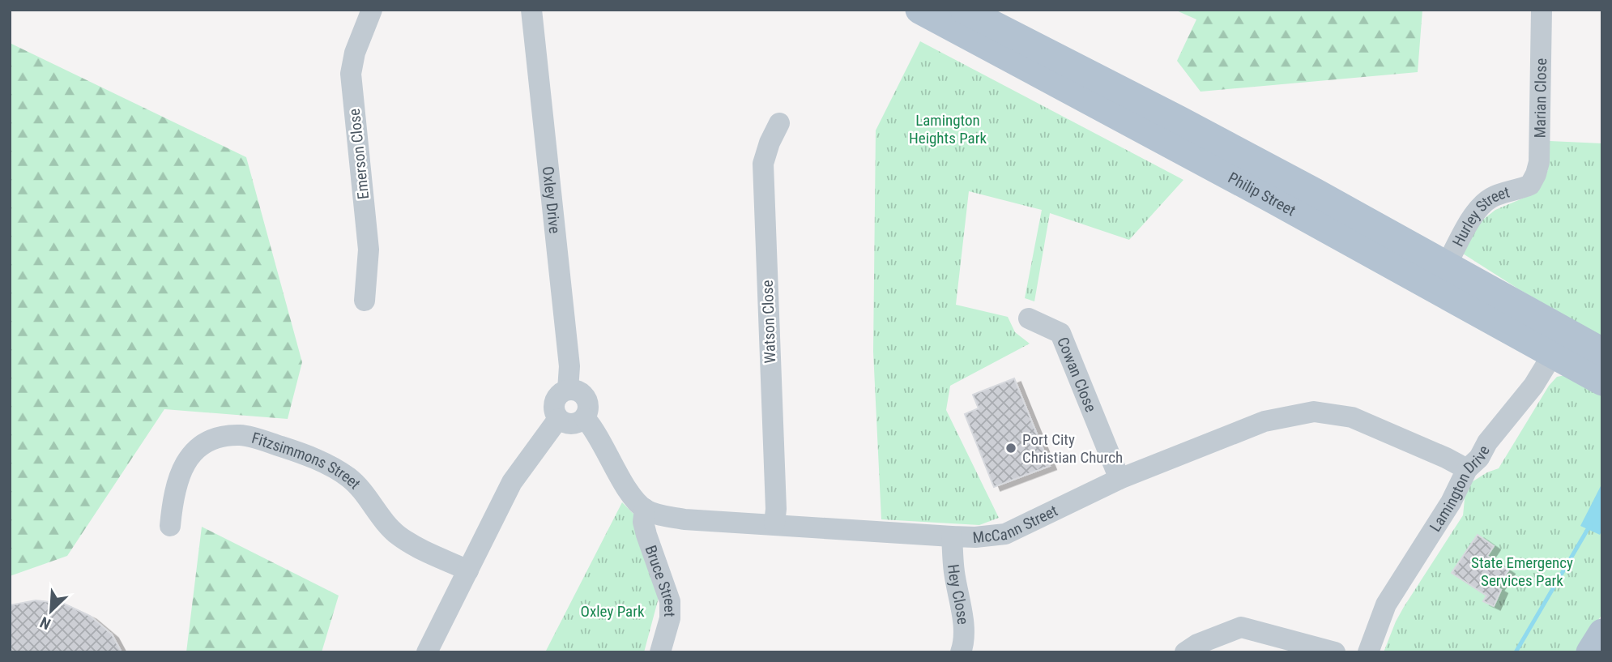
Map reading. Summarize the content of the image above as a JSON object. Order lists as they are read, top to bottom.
{
  "streets": {
    "main road": ["Philip Street"],
    "street": [
      "Marian Close",
      "Emerson Close",
      "Oxley Drive",
      "Hurley Street",
      "Watson Close",
      "Cowan Close",
      "Fitzsimmons Street",
      "Lamington Drive",
      "McCann Street",
      "Bruce Street",
      "Hey Close"
    ]
  },
  "crossings": [
    ["Marian Close", "Hurley Street"],
    ["Philip Street", "Hurley Street"],
    ["Philip Street", "Lamington Drive"],
    ["Watson Close", "McCann Street"],
    ["Cowan Close", "McCann Street"],
    ["Lamington Drive", "McCann Street"],
    ["McCann Street", "Bruce Street"],
    ["McCann Street", "Hey Close"]
  ],
  "parks": ["Lamington Heights Park", "State Emergency Services Park", "Oxley Park"],
  "places": ["Port City Christian Church"],
  "north": "bottom left"
}
